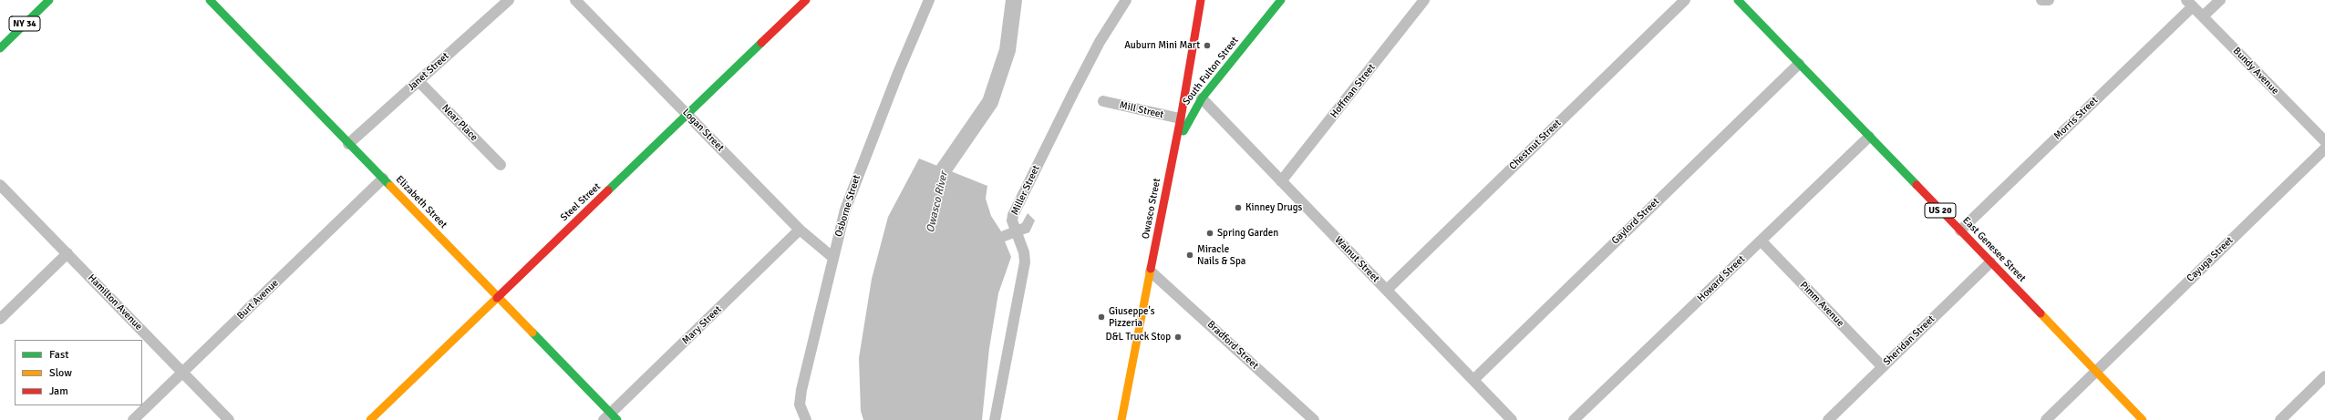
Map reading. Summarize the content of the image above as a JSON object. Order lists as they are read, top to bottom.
{
  "streets": {
    "main road": [
      "NY 34",
      "South Fulton Street",
      "Elizabeth Street",
      "Steel Street",
      "Owasco Street",
      "US 20",
      "East Genesee Street"
    ],
    "street": [
      "Bundy Avenue",
      "Janet Street",
      "Hoffman Street",
      "Mill Street",
      "Morris Street",
      "Near Place",
      "Logan Street",
      "Chestnut Street",
      "Miller Street",
      "Osborne Street",
      "Gaylord Street",
      "Walnut Street",
      "Cayuga Street",
      "Howard Street",
      "Burt Avenue",
      "Hamilton Avenue",
      "Pimm Avenue",
      "Mary Street",
      "Sheridan Street",
      "Bradford Street"
    ]
  },
  "crossings": [
    ["South Fulton Street", "Owasco Street"],
    ["South Fulton Street", "Walnut Street"],
    ["Bundy Avenue", "Morris Street"],
    ["Janet Street", "Near Place"],
    ["Janet Street", "Elizabeth Street"],
    ["Hoffman Street", "Walnut Street"],
    ["Mill Street", "Owasco Street"],
    ["Morris Street", "East Genesee Street"],
    ["Logan Street", "Steel Street"],
    ["Logan Street", "Osborne Street"],
    ["Logan Street", "Mary Street"],
    ["Chestnut Street", "Walnut Street"],
    ["Elizabeth Street", "Steel Street"],
    ["Elizabeth Street", "Burt Avenue"],
    ["Elizabeth Street", "Mary Street"],
    ["Owasco Street", "Bradford Street"],
    ["Gaylord Street", "East Genesee Street"],
    ["Gaylord Street", "Walnut Street"],
    ["East Genesee Street", "Cayuga Street"],
    ["East Genesee Street", "Howard Street"],
    ["East Genesee Street", "Sheridan Street"],
    ["Howard Street", "Pimm Avenue"],
    ["Burt Avenue", "Hamilton Avenue"],
    ["Pimm Avenue", "Sheridan Street"]
  ],
  "water": ["Owasco River"],
  "places": [
    "Auburn Mini Mart",
    "Kinney Drugs",
    "Spring Garden",
    "Miracle Nails & Spa",
    "Giuseppe's Pizzeria",
    "D&L Truck Stop"
  ],
  "legend": ["Fast", "Slow", "Jam"]
}
